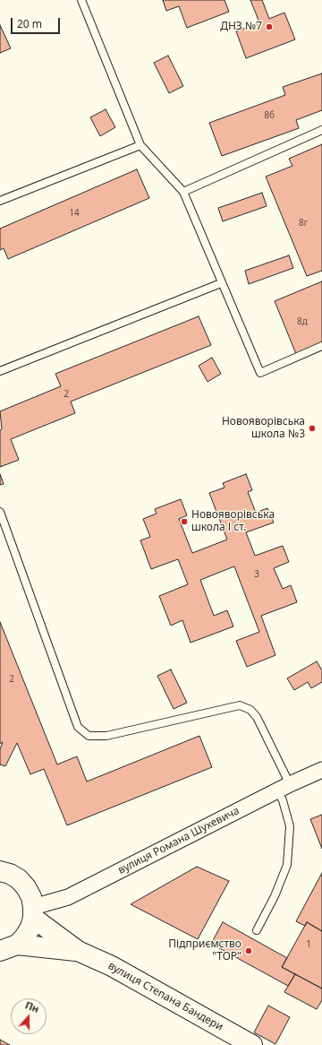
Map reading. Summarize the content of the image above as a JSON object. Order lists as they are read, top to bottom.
{
  "streets": {
    "street": ["вулиця Романа Шухевича", "вулиця Степана Бандери"]
  },
  "crossings": [
    ["вулиця Романа Шухевича", "вулиця Степана Бандери"]
  ],
  "places": [
    "ДНЗ №7",
    "Новояворівська школа №3",
    "Новояворівська школа І ст.",
    "Підприємство \"ТОР\""
  ],
  "house_numbers": [
    "8б",
    "14",
    "8г",
    "8д",
    "2",
    "3",
    "2",
    "1"
  ],
  "scale_bar": "20 m",
  "north": "top"
}
